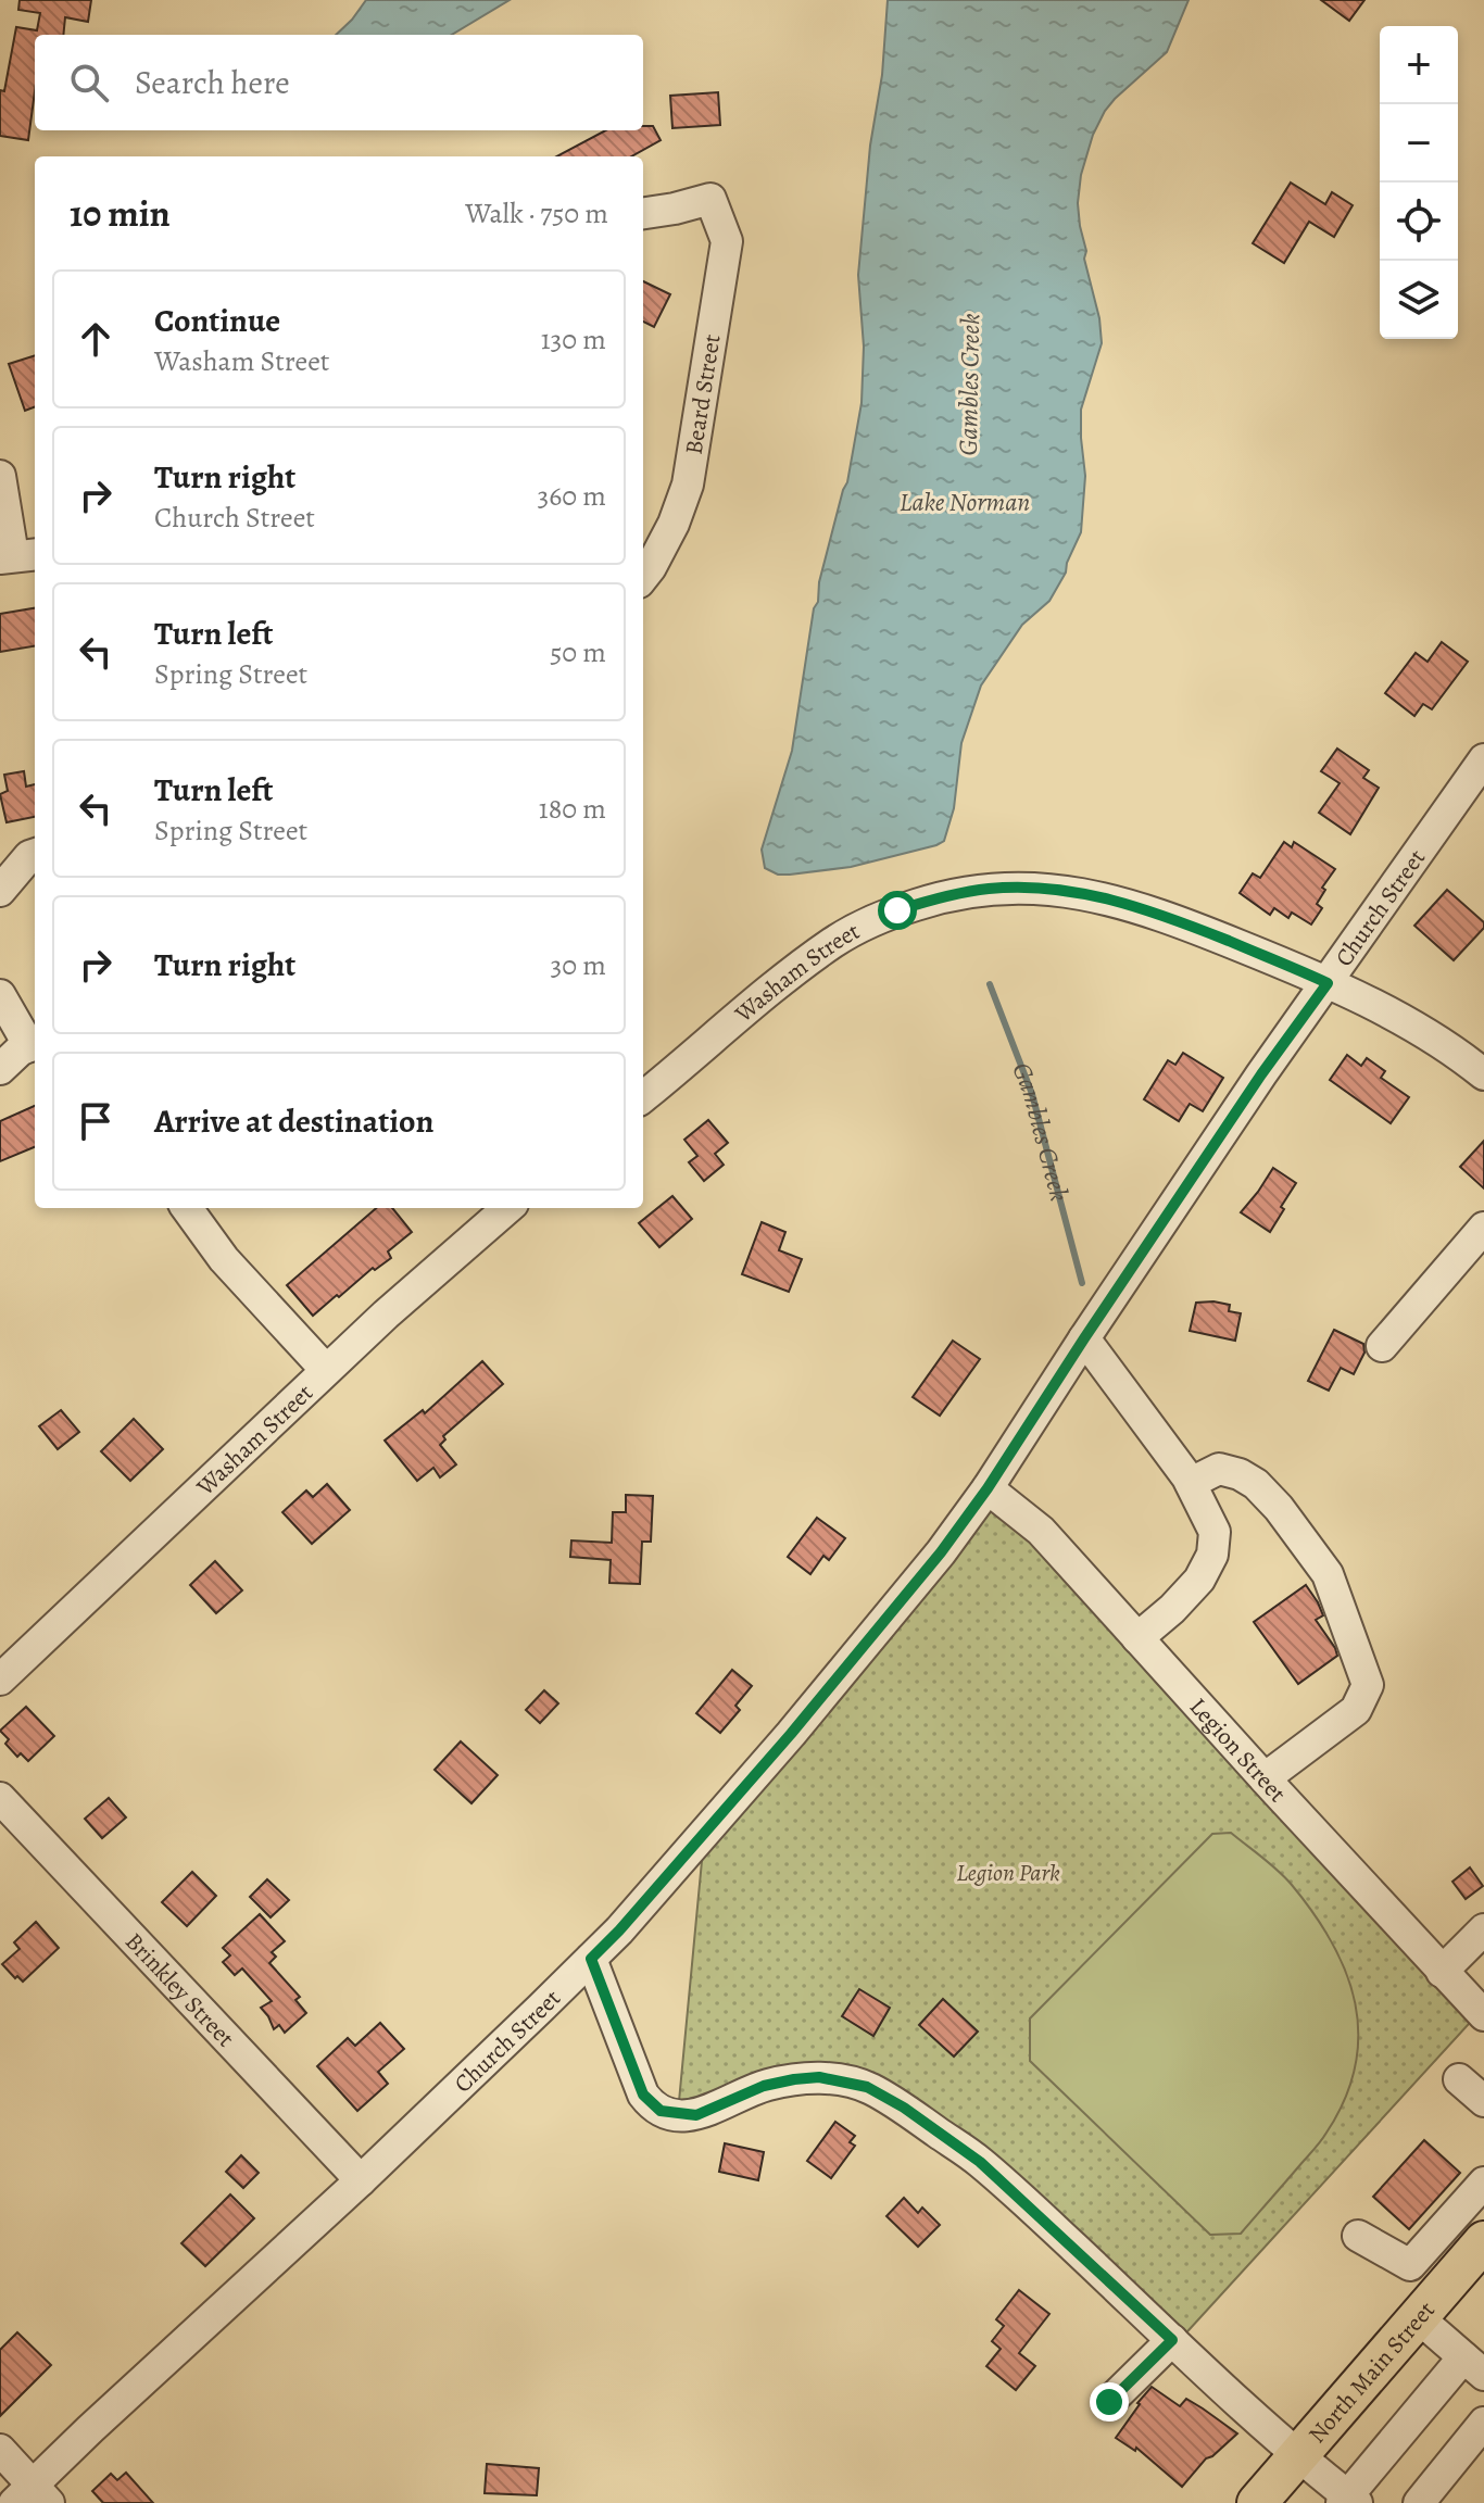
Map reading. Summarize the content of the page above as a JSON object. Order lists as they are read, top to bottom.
{
  "streets": {
    "main road": ["North Main Street"],
    "street": [
      "Beard Street",
      "Church Street",
      "Washam Street",
      "Legion Street",
      "Brinkley Street"
    ]
  },
  "crossings": [
    ["Church Street", "Washam Street"],
    ["Church Street", "Legion Street"],
    ["Church Street", "Brinkley Street"]
  ],
  "water": ["Gambles Creek", "Lake Norman"],
  "parks": ["Legion Park"],
  "page": {
    "map_buttons": ["+", "−"],
    "search": "Search here",
    "heading": ["10 min", "Walk · 750 m"],
    "list": [
      ["Continue", "Washam Street", "130 m"],
      ["Turn right", "Church Street", "360 m"],
      ["Turn left", "Spring Street", "50 m"],
      ["Turn left", "Spring Street", "180 m"],
      ["Turn right", "30 m"],
      "Arrive at destination"
    ]
  }
}
